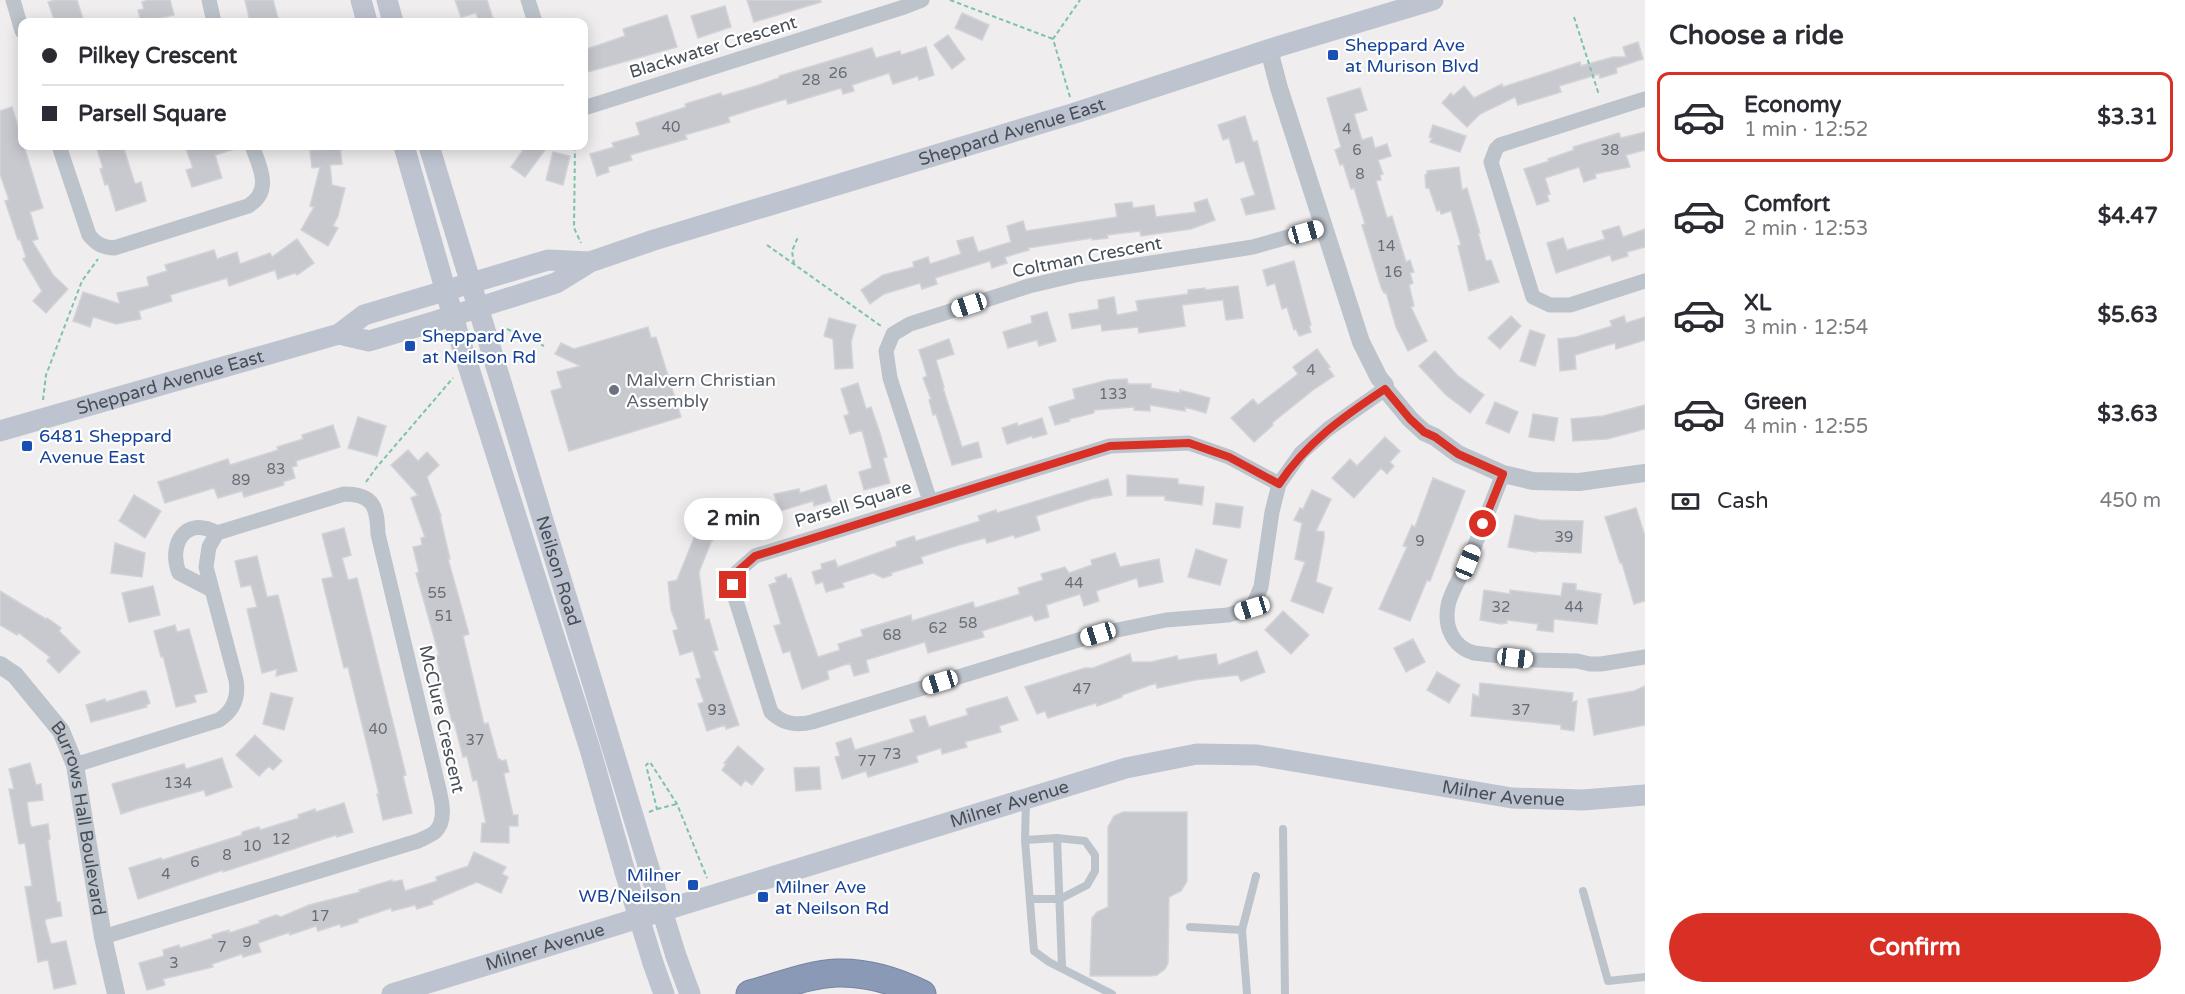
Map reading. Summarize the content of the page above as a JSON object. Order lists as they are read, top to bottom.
{
  "streets": {
    "main road": ["Sheppard Avenue East", "Neilson Road", "Milner Avenue"],
    "street": [
      "Blackwater Crescent",
      "Coltman Crescent",
      "Parsell Square",
      "McClure Crescent",
      "Burrows Hall Boulevard"
    ]
  },
  "crossings": [
    ["Sheppard Avenue East", "Neilson Road"],
    ["Coltman Crescent", "Parsell Square"],
    ["McClure Crescent", "Burrows Hall Boulevard"]
  ],
  "places": {
    "transit": [
      "Sheppard Ave at Murison Blvd",
      "Sheppard Ave at Neilson Rd",
      "6481 Sheppard Avenue East",
      "Milner WB/Neilson",
      "Milner Ave at Neilson Rd"
    ],
    "other": ["Malvern Christian Assembly"]
  },
  "house_numbers": [
    "26",
    "28",
    "40",
    "4",
    "6",
    "38",
    "8",
    "14",
    "16",
    "4",
    "133",
    "83",
    "89",
    "39",
    "9",
    "44",
    "55",
    "32",
    "44",
    "51",
    "58",
    "62",
    "68",
    "47",
    "93",
    "37",
    "40",
    "37",
    "73",
    "77",
    "134",
    "12",
    "10",
    "8",
    "6",
    "4",
    "17",
    "9",
    "7",
    "3"
  ],
  "page": {
    "heading": "Choose a ride",
    "banner": ["Pilkey Crescent", "Parsell Square"],
    "list": [
      {
        "name": "Economy",
        "note": "1 min · 12:52",
        "value": "$3.31"
      },
      {
        "name": "Comfort",
        "note": "2 min · 12:53",
        "value": "$4.47"
      },
      {
        "name": "XL",
        "note": "3 min · 12:54",
        "value": "$5.63"
      },
      {
        "name": "Green",
        "note": "4 min · 12:55",
        "value": "$3.63"
      }
    ],
    "pay": ["Cash", "450 m"],
    "bubble": "2 min",
    "buttons": "Confirm"
  }
}
